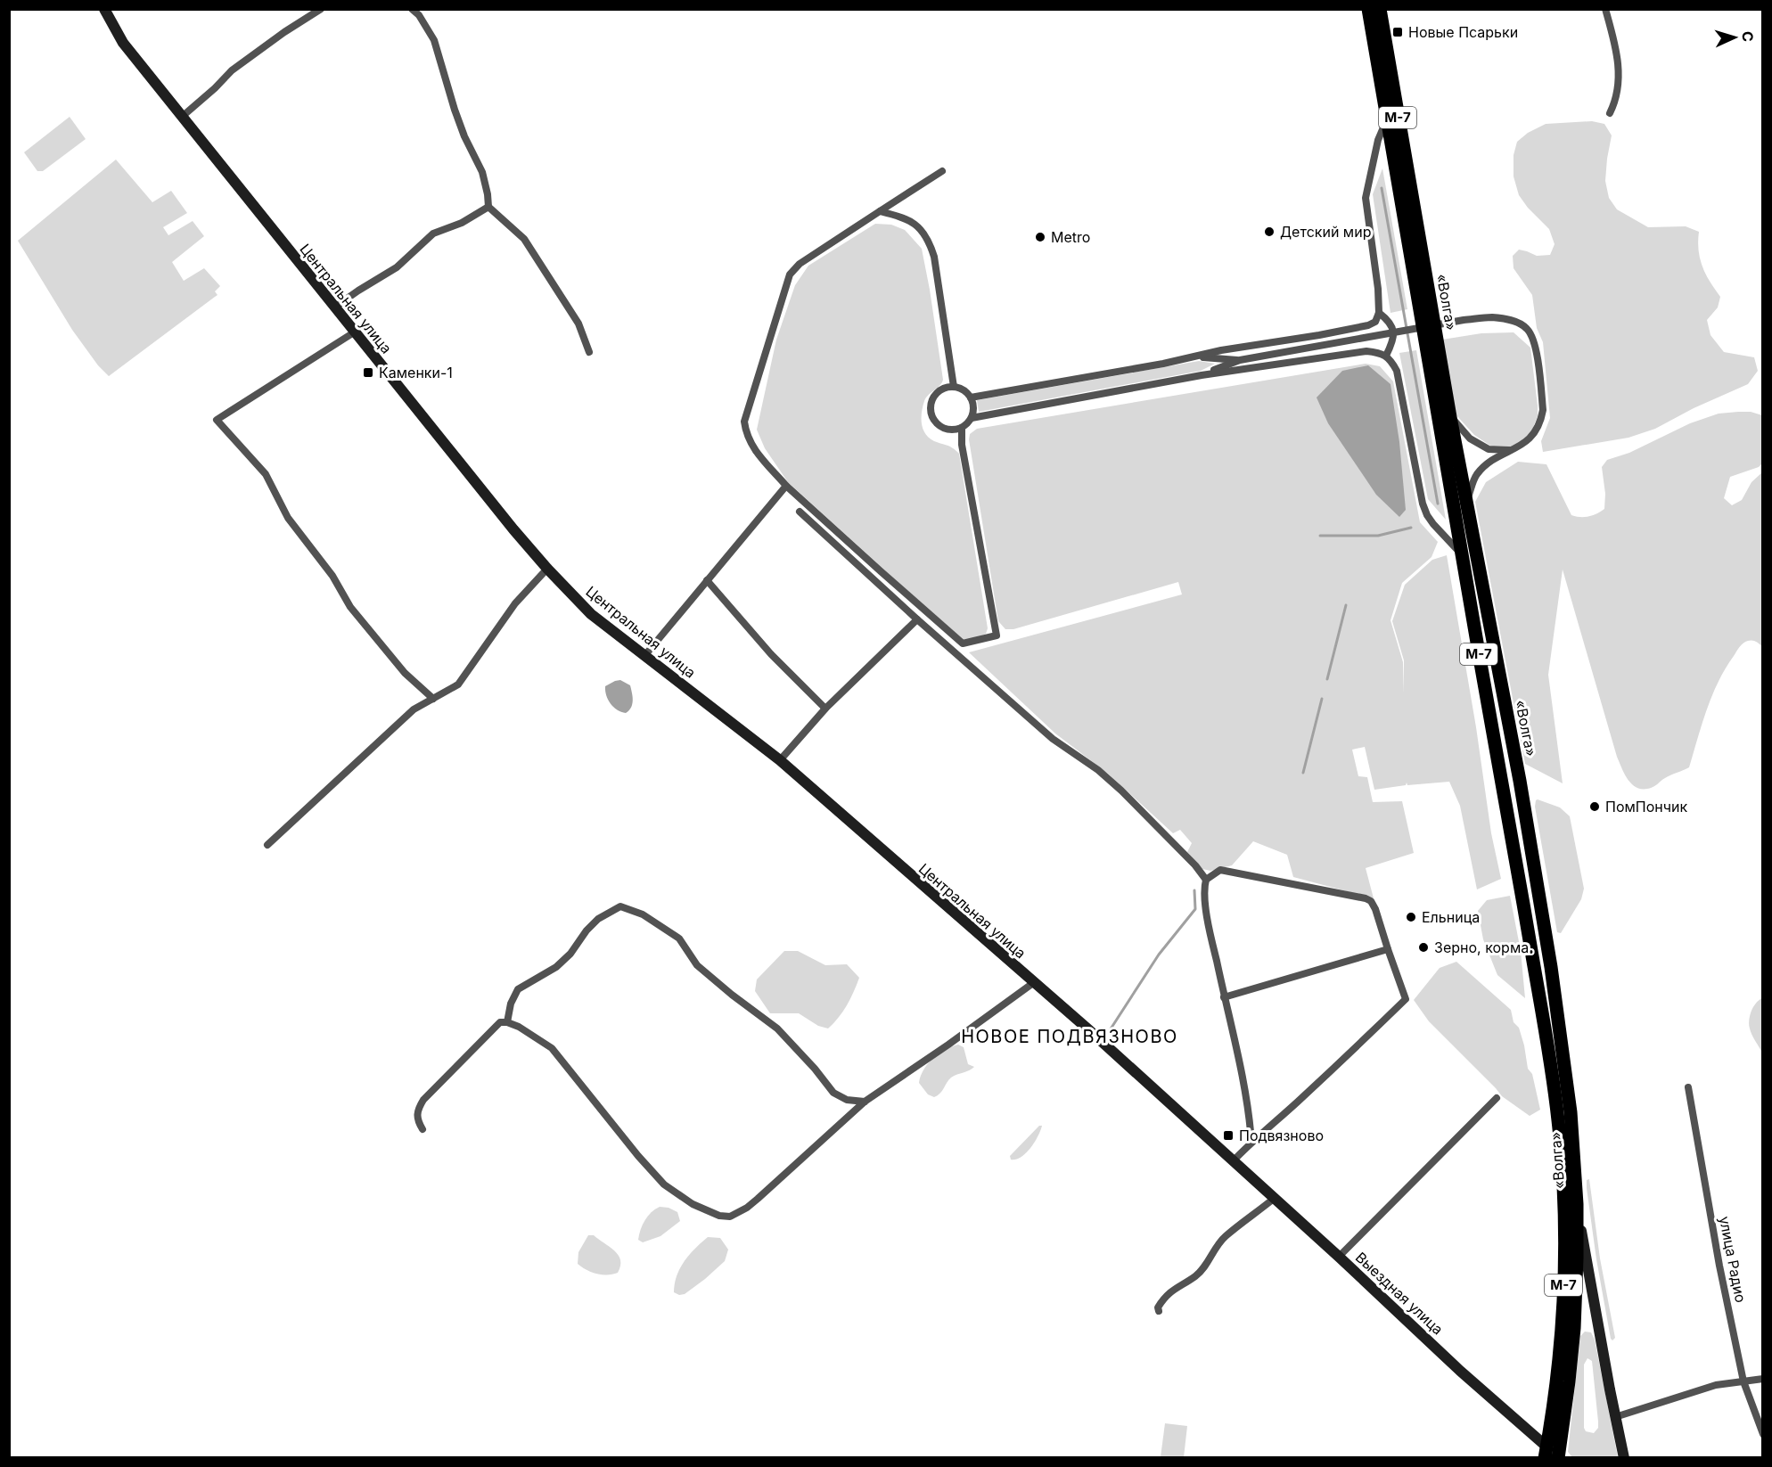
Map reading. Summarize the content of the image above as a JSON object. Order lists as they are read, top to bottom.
{
  "streets": {
    "highway": ["М-7", "«Волга»"],
    "main road": ["Центральная улица", "Выездная улица"],
    "street": ["улица Радио"]
  },
  "crossings": [
    ["Центральная улица", "Выездная улица"],
    ["«Волга»", "Выездная улица"]
  ],
  "districts": ["НОВОЕ ПОДВЯЗНОВО"],
  "places": {
    "transit": ["Новые Псарьки", "Каменки-1", "Подвязново"],
    "other": [
      "Детский мир",
      "Metro",
      "ПомПончик",
      "Ельница",
      "Зерно, корма."
    ]
  },
  "north": "right"
}
